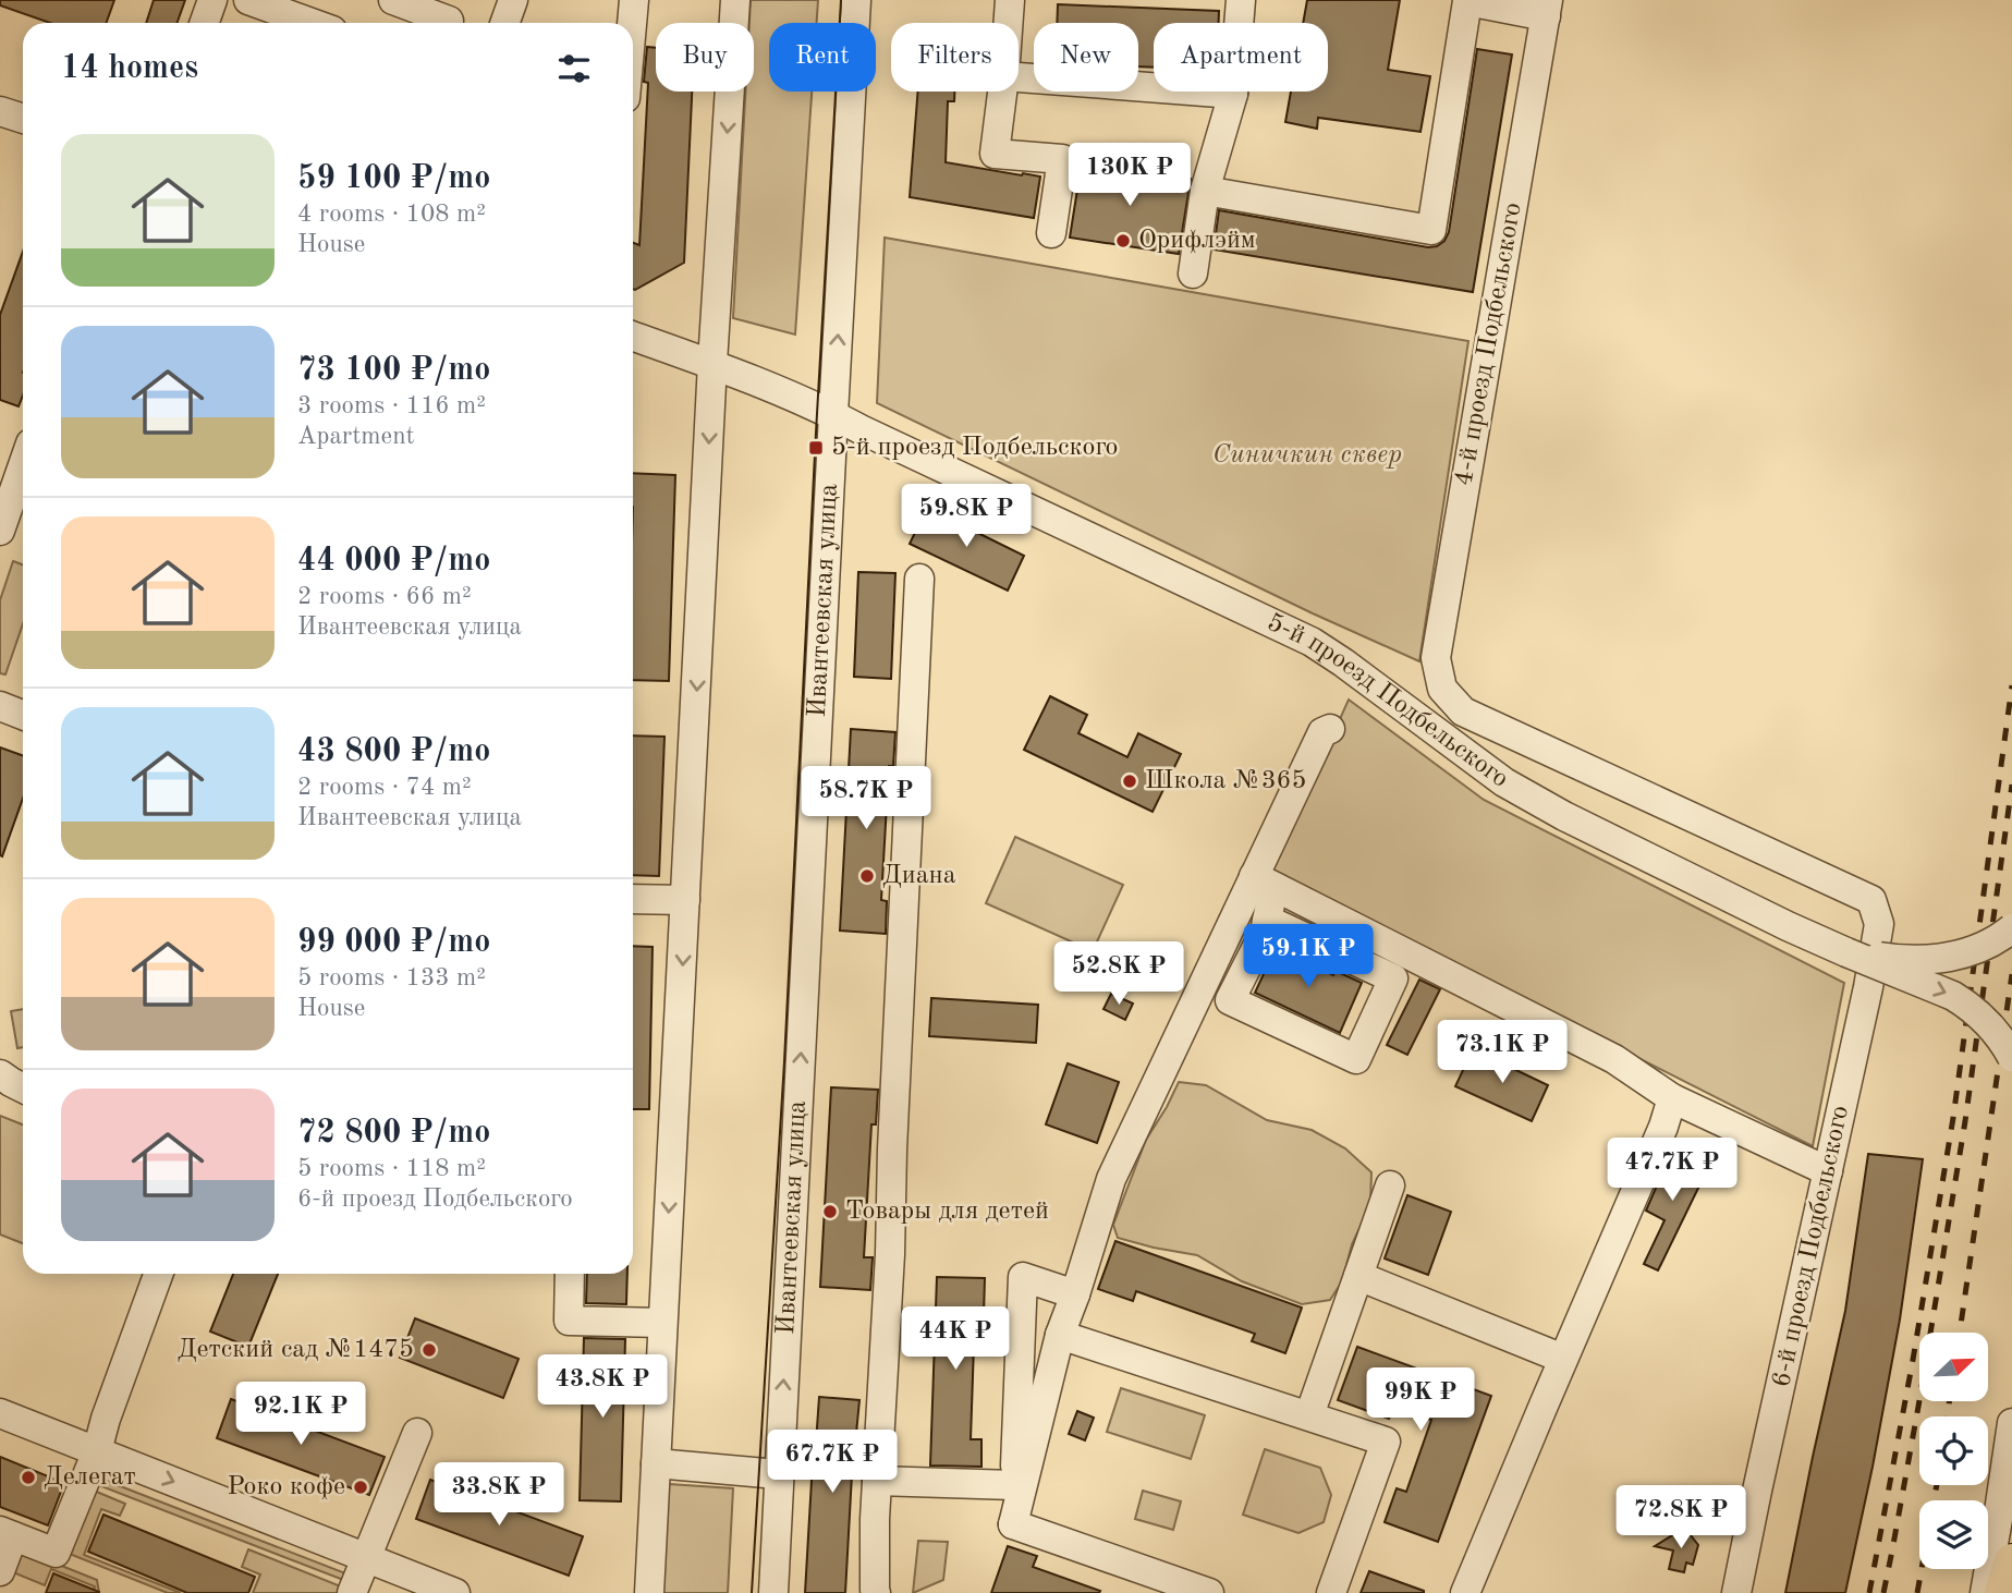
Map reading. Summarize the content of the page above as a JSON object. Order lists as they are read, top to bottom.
{
  "streets": {
    "street": [
      "4-й проезд Подбельского",
      "Ивантеевская улица",
      "5-й проезд Подбельского",
      "6-й проезд Подбельского"
    ]
  },
  "crossings": [
    ["4-й проезд Подбельского", "5-й проезд Подбельского"],
    ["Ивантеевская улица", "5-й проезд Подбельского"],
    ["5-й проезд Подбельского", "6-й проезд Подбельского"]
  ],
  "parks": ["Синичкин сквер"],
  "places": {
    "other": [
      "Орифлэйм",
      "Школа №365",
      "Диана",
      "Товары для детей",
      "Детский сад №1475",
      "Делегат",
      "Роко кофе"
    ],
    "transit": ["5-й проезд Подбельского"]
  },
  "north": "top right",
  "page": {
    "chip": [
      "Buy",
      "Rent",
      "Filters",
      "New",
      "Apartment"
    ],
    "heading": "14 homes",
    "list": [
      {
        "name": "59 100 ₽/mo",
        "note": "4 rooms · 108 m² · House"
      },
      {
        "name": "73 100 ₽/mo",
        "note": "3 rooms · 116 m² · Apartment"
      },
      {
        "name": "44 000 ₽/mo",
        "note": "2 rooms · 66 m² · Ивантеевская улица"
      },
      {
        "name": "43 800 ₽/mo",
        "note": "2 rooms · 74 m² · Ивантеевская улица"
      },
      {
        "name": "99 000 ₽/mo",
        "note": "5 rooms · 133 m² · House"
      },
      {
        "name": "72 800 ₽/mo",
        "note": "5 rooms · 118 m² · 6-й проезд Подбельского"
      }
    ],
    "price": [
      "130K ₽",
      "59.8K ₽",
      "58.7K ₽",
      "59.1K ₽",
      "52.8K ₽",
      "73.1K ₽",
      "47.7K ₽",
      "44K ₽",
      "43.8K ₽",
      "99K ₽",
      "92.1K ₽",
      "67.7K ₽",
      "33.8K ₽",
      "72.8K ₽"
    ]
  }
}
